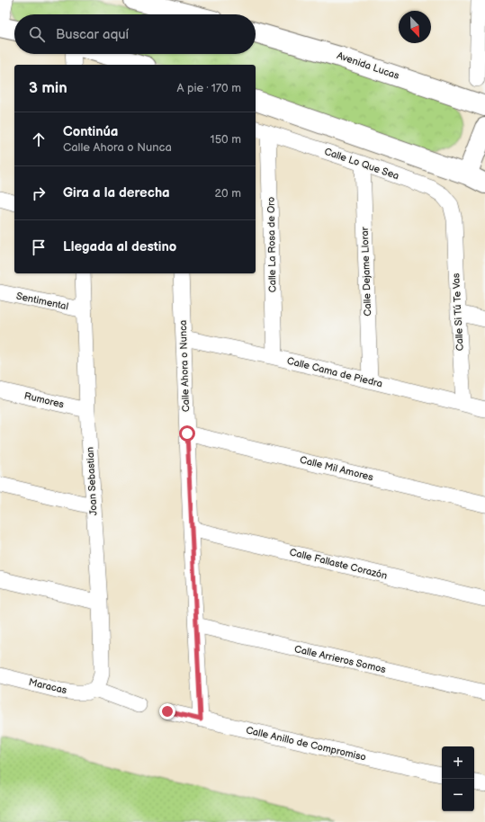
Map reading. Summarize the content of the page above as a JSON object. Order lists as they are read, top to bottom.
{
  "streets": {
    "street": [
      "Avenida Lucas",
      "Calle Lo Que Sea",
      "Calle La Rosa de Oro",
      "Calle Dejame Llorar",
      "Sentimental",
      "Calle Si Tú Te Vas",
      "Calle Ahora o Nunca",
      "Calle Cama de Piedra",
      "Rumores",
      "Calle Mil Amores",
      "Joan Sebastian",
      "Calle Fallaste Corazón",
      "Calle Arrieros Somos",
      "Maracas",
      "Calle Anillo de Compromiso"
    ]
  },
  "crossings": [
    ["Calle Lo Que Sea", "Calle La Rosa de Oro"],
    ["Calle Lo Que Sea", "Calle Dejame Llorar"],
    ["Calle Lo Que Sea", "Calle Si Tú Te Vas"],
    ["Calle La Rosa de Oro", "Calle Cama de Piedra"],
    ["Calle Dejame Llorar", "Calle Cama de Piedra"],
    ["Sentimental", "Joan Sebastian"],
    ["Calle Si Tú Te Vas", "Calle Cama de Piedra"],
    ["Calle Ahora o Nunca", "Calle Cama de Piedra"],
    ["Calle Ahora o Nunca", "Calle Mil Amores"],
    ["Calle Ahora o Nunca", "Calle Fallaste Corazón"],
    ["Calle Ahora o Nunca", "Calle Arrieros Somos"],
    ["Calle Ahora o Nunca", "Calle Anillo de Compromiso"],
    ["Rumores", "Joan Sebastian"],
    ["Joan Sebastian", "Maracas"]
  ],
  "north": "bottom right",
  "page": {
    "search": "Buscar aquí",
    "heading": ["3 min", "A pie · 170 m"],
    "list": [
      ["Continúa", "Calle Ahora o Nunca", "150 m"],
      ["Gira a la derecha", "20 m"],
      "Llegada al destino"
    ],
    "map_buttons": ["+", "−"]
  }
}
